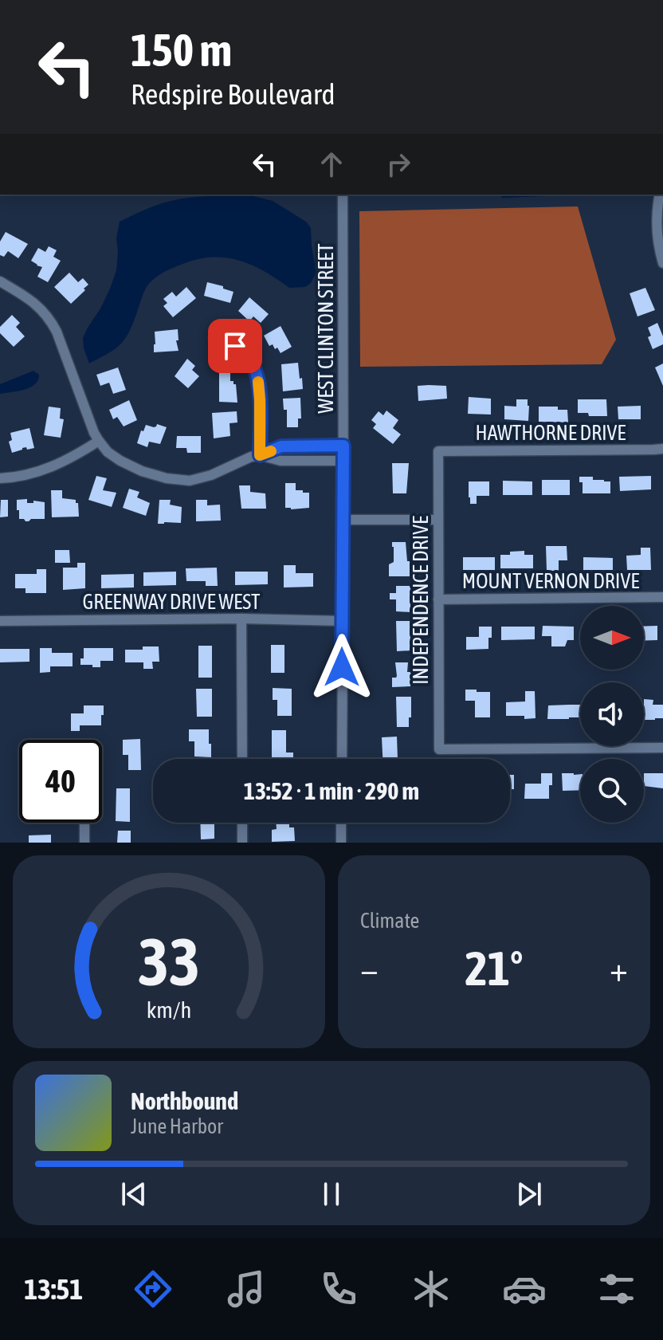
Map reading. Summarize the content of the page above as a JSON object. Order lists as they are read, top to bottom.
{
  "streets": {
    "street": [
      "WEST CLINTON STREET",
      "HAWTHORNE DRIVE",
      "MOUNT VERNON DRIVE",
      "INDEPENDENCE DRIVE",
      "GREENWAY DRIVE WEST"
    ]
  },
  "crossings": [
    ["WEST CLINTON STREET", "GREENWAY DRIVE WEST"],
    ["HAWTHORNE DRIVE", "INDEPENDENCE DRIVE"],
    ["MOUNT VERNON DRIVE", "INDEPENDENCE DRIVE"]
  ],
  "north": "right",
  "page": {
    "turn": ["150 m", "Redspire Boulevard"],
    "limit": "40",
    "trip": "13:52 · 1 min · 290 m",
    "tile": "Climate",
    "heat": ["−", "21°", "+"],
    "song": ["Northbound", "June Harbor"],
    "tabs": "13:51",
    "gauge": ["33", "km/h"]
  }
}
